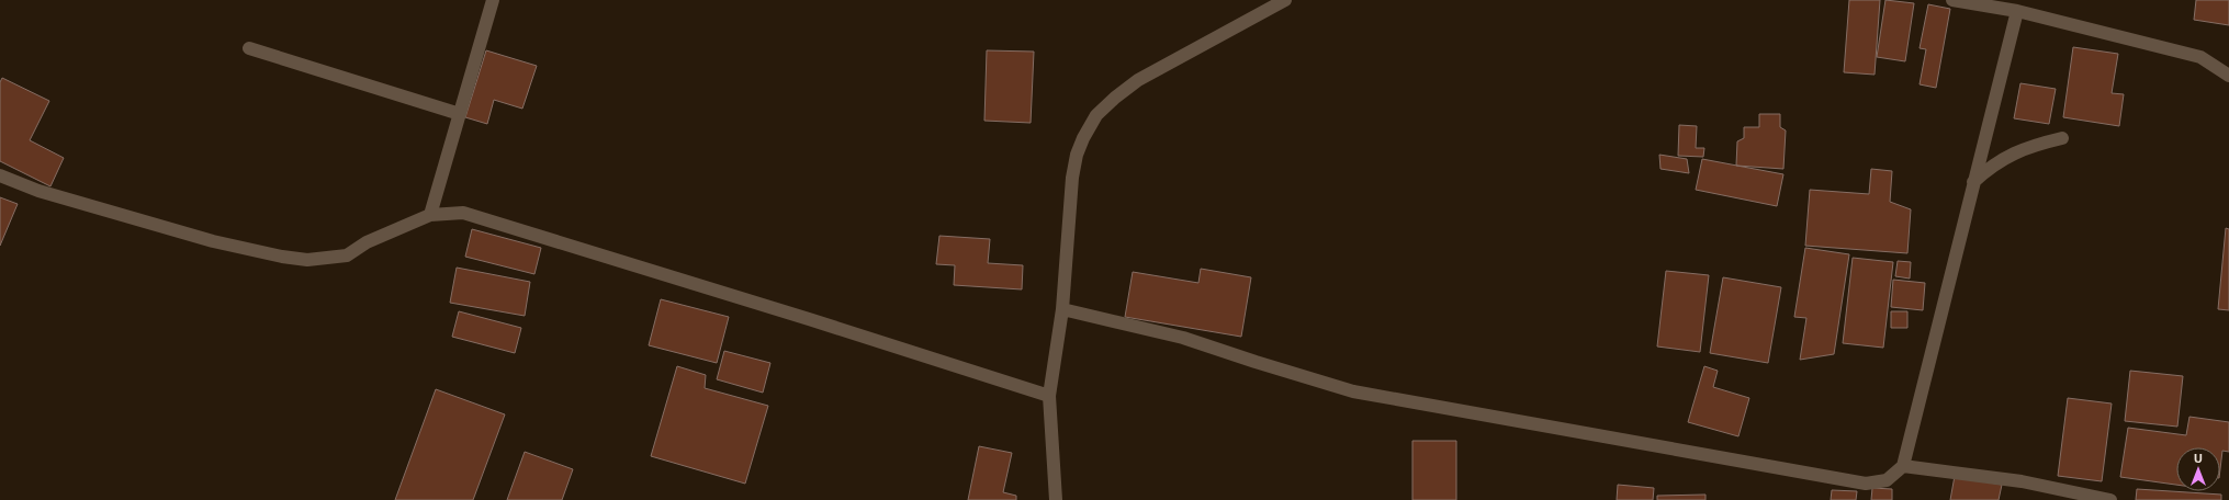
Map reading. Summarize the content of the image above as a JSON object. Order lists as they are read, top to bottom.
{
  "north": "top"
}
